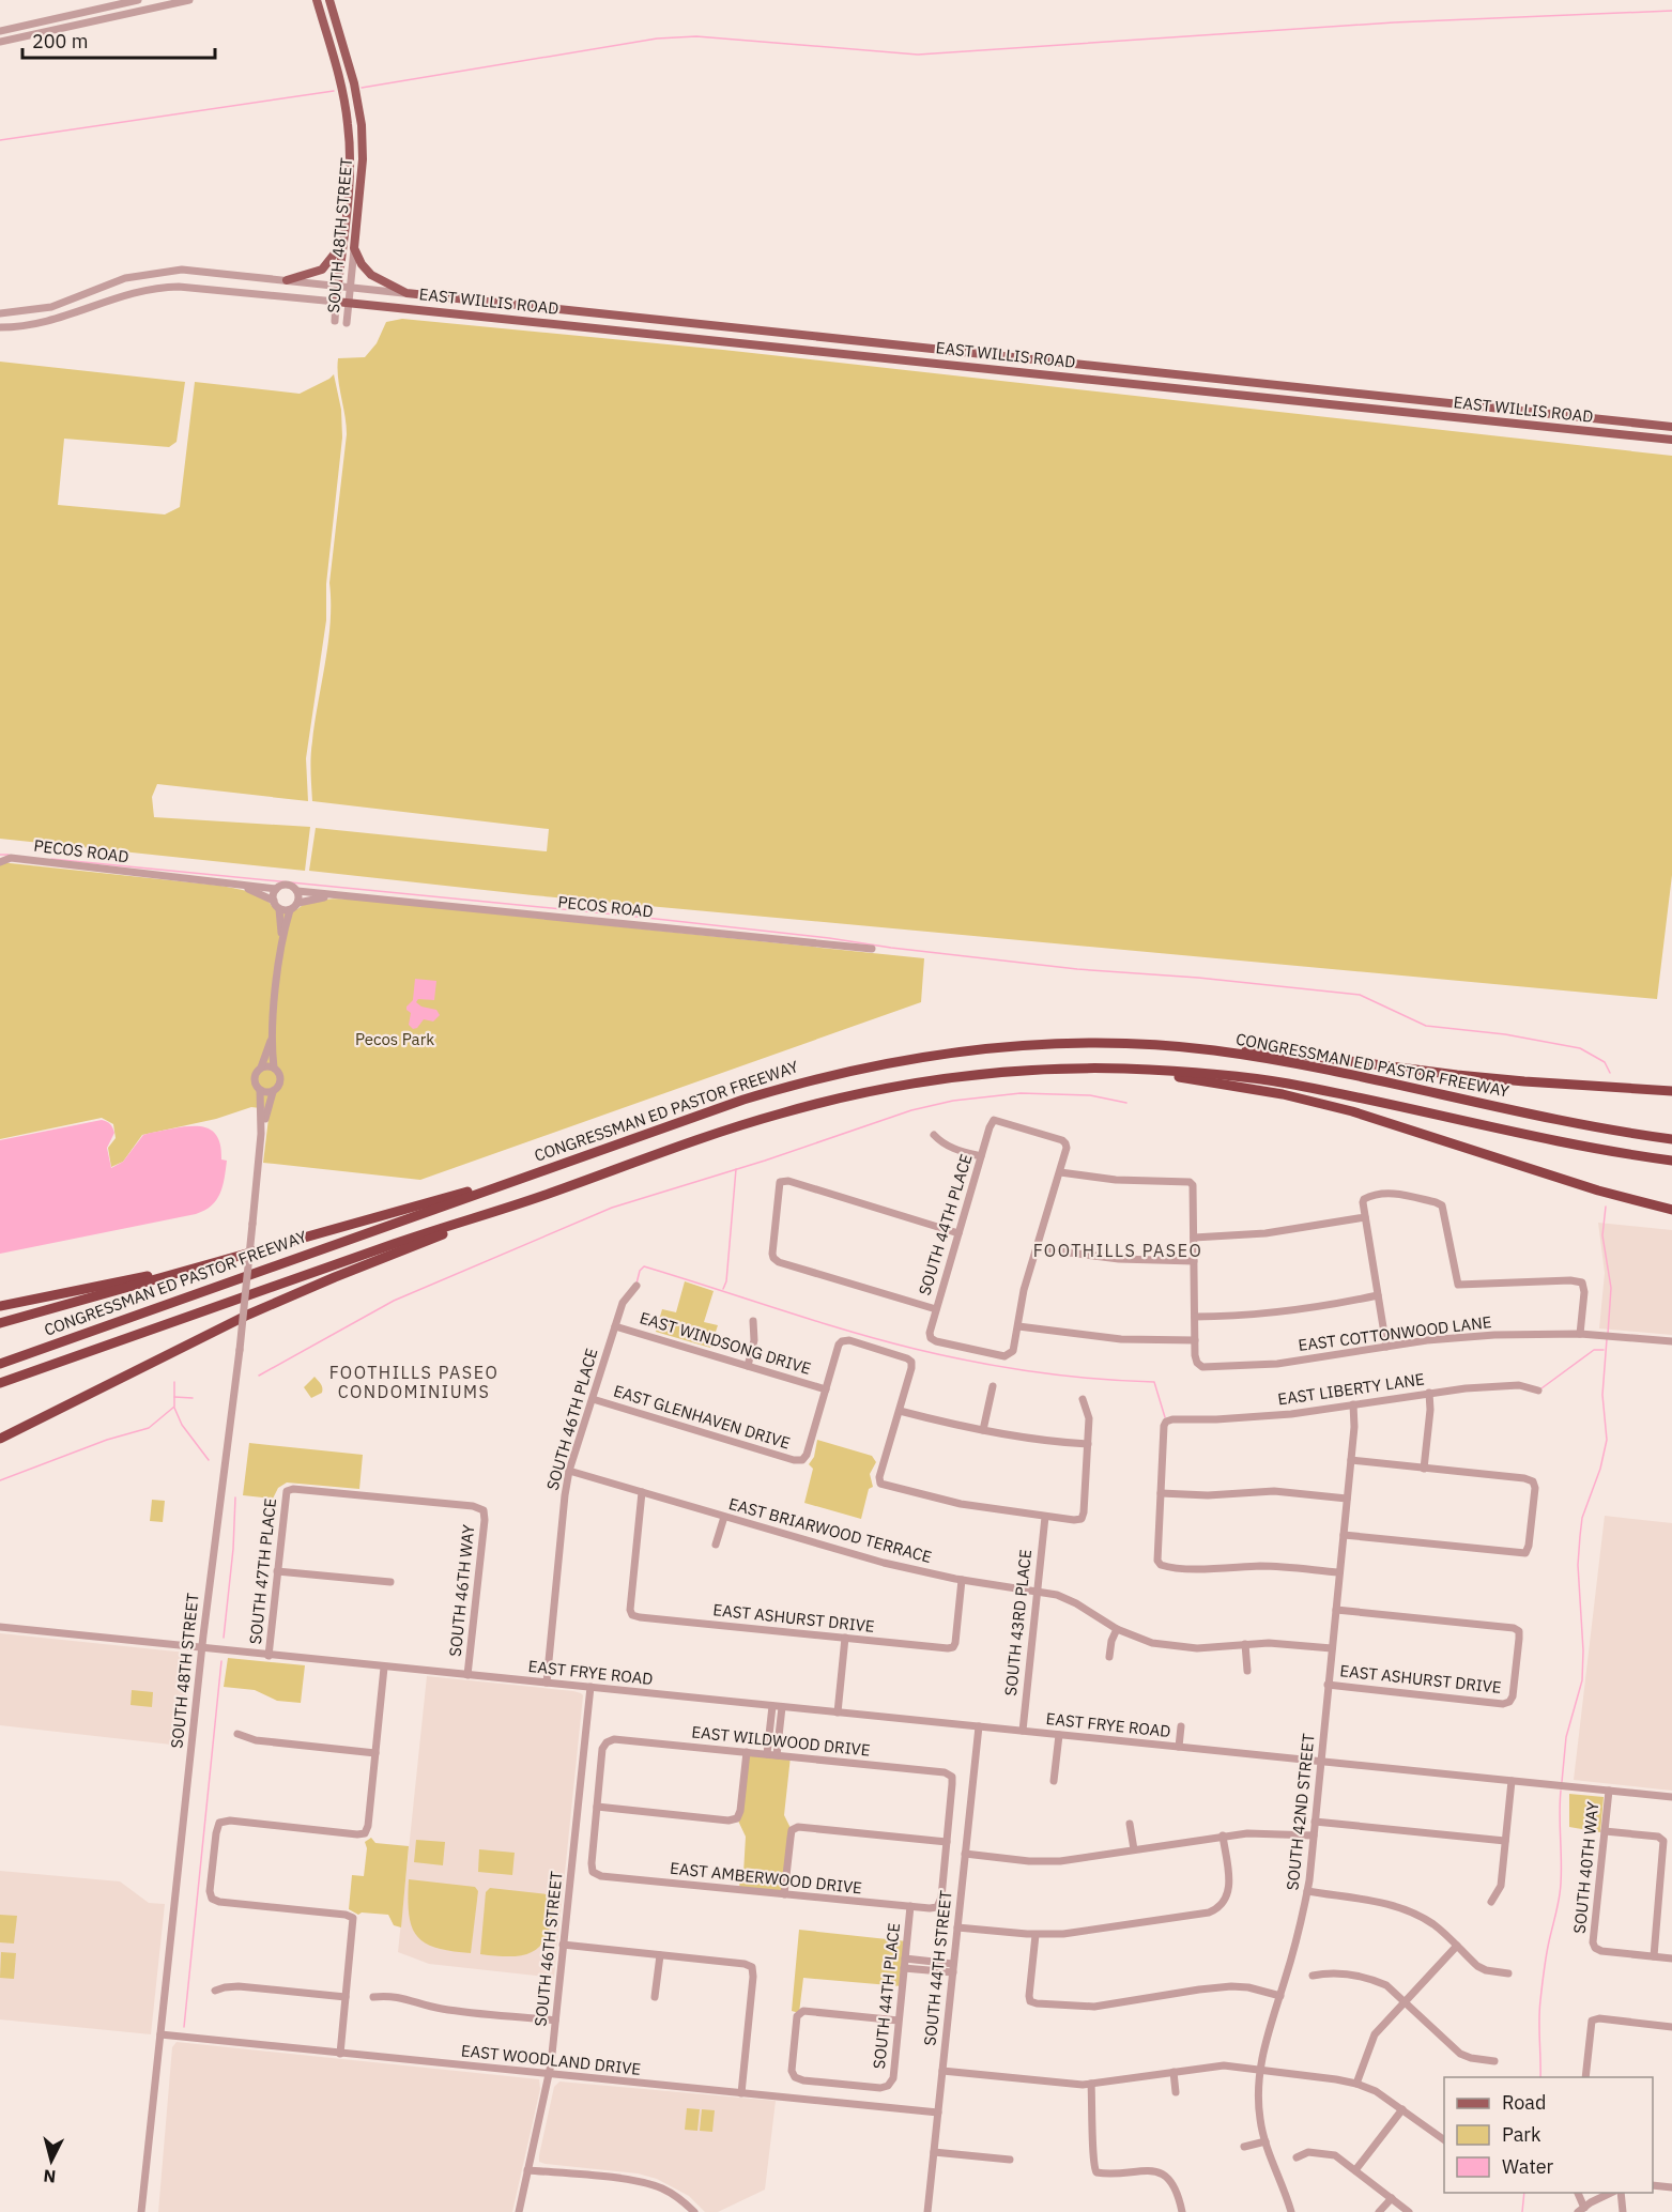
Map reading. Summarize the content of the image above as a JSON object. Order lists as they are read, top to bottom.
{
  "streets": {
    "highway": ["CONGRESSMAN ED PASTOR FREEWAY"],
    "main road": ["SOUTH 48TH STREET", "EAST WILLIS ROAD"],
    "street": [
      "PECOS ROAD",
      "SOUTH 44TH PLACE",
      "EAST COTTONWOOD LANE",
      "EAST WINDSONG DRIVE",
      "EAST LIBERTY LANE",
      "EAST GLENHAVEN DRIVE",
      "SOUTH 46TH PLACE",
      "EAST BRIARWOOD TERRACE",
      "SOUTH 47TH PLACE",
      "SOUTH 46TH WAY",
      "EAST ASHURST DRIVE",
      "SOUTH 43RD PLACE",
      "EAST FRYE ROAD",
      "EAST WILDWOOD DRIVE",
      "SOUTH 42ND STREET",
      "SOUTH 40TH WAY",
      "EAST AMBERWOOD DRIVE",
      "SOUTH 46TH STREET",
      "SOUTH 44TH STREET",
      "EAST WOODLAND DRIVE"
    ]
  },
  "crossings": [
    ["SOUTH 48TH STREET", "EAST WILLIS ROAD"],
    ["SOUTH 48TH STREET", "EAST FRYE ROAD"],
    ["SOUTH 48TH STREET", "EAST WOODLAND DRIVE"],
    ["SOUTH 44TH PLACE", "EAST AMBERWOOD DRIVE"],
    ["EAST WINDSONG DRIVE", "EAST GLENHAVEN DRIVE"],
    ["EAST WINDSONG DRIVE", "SOUTH 46TH PLACE"],
    ["EAST LIBERTY LANE", "SOUTH 42ND STREET"],
    ["EAST GLENHAVEN DRIVE", "SOUTH 46TH PLACE"],
    ["SOUTH 46TH PLACE", "EAST BRIARWOOD TERRACE"],
    ["SOUTH 46TH PLACE", "EAST FRYE ROAD"],
    ["EAST BRIARWOOD TERRACE", "EAST ASHURST DRIVE"],
    ["EAST BRIARWOOD TERRACE", "SOUTH 43RD PLACE"],
    ["EAST BRIARWOOD TERRACE", "SOUTH 42ND STREET"],
    ["SOUTH 47TH PLACE", "SOUTH 46TH WAY"],
    ["SOUTH 47TH PLACE", "EAST FRYE ROAD"],
    ["SOUTH 46TH WAY", "EAST FRYE ROAD"],
    ["EAST ASHURST DRIVE", "SOUTH 42ND STREET"],
    ["SOUTH 43RD PLACE", "EAST FRYE ROAD"],
    ["EAST FRYE ROAD", "SOUTH 42ND STREET"],
    ["EAST FRYE ROAD", "SOUTH 40TH WAY"],
    ["EAST FRYE ROAD", "SOUTH 46TH STREET"],
    ["EAST FRYE ROAD", "SOUTH 44TH STREET"],
    ["EAST WILDWOOD DRIVE", "EAST AMBERWOOD DRIVE"],
    ["SOUTH 46TH STREET", "EAST WOODLAND DRIVE"],
    ["SOUTH 44TH STREET", "EAST WOODLAND DRIVE"]
  ],
  "districts": ["FOOTHILLS PASEO", "FOOTHILLS PASEO CONDOMINIUMS"],
  "parks": ["Pecos Park"],
  "legend": ["Road", "Park", "Water"],
  "scale_bar": "200 m",
  "north": "bottom"
}
